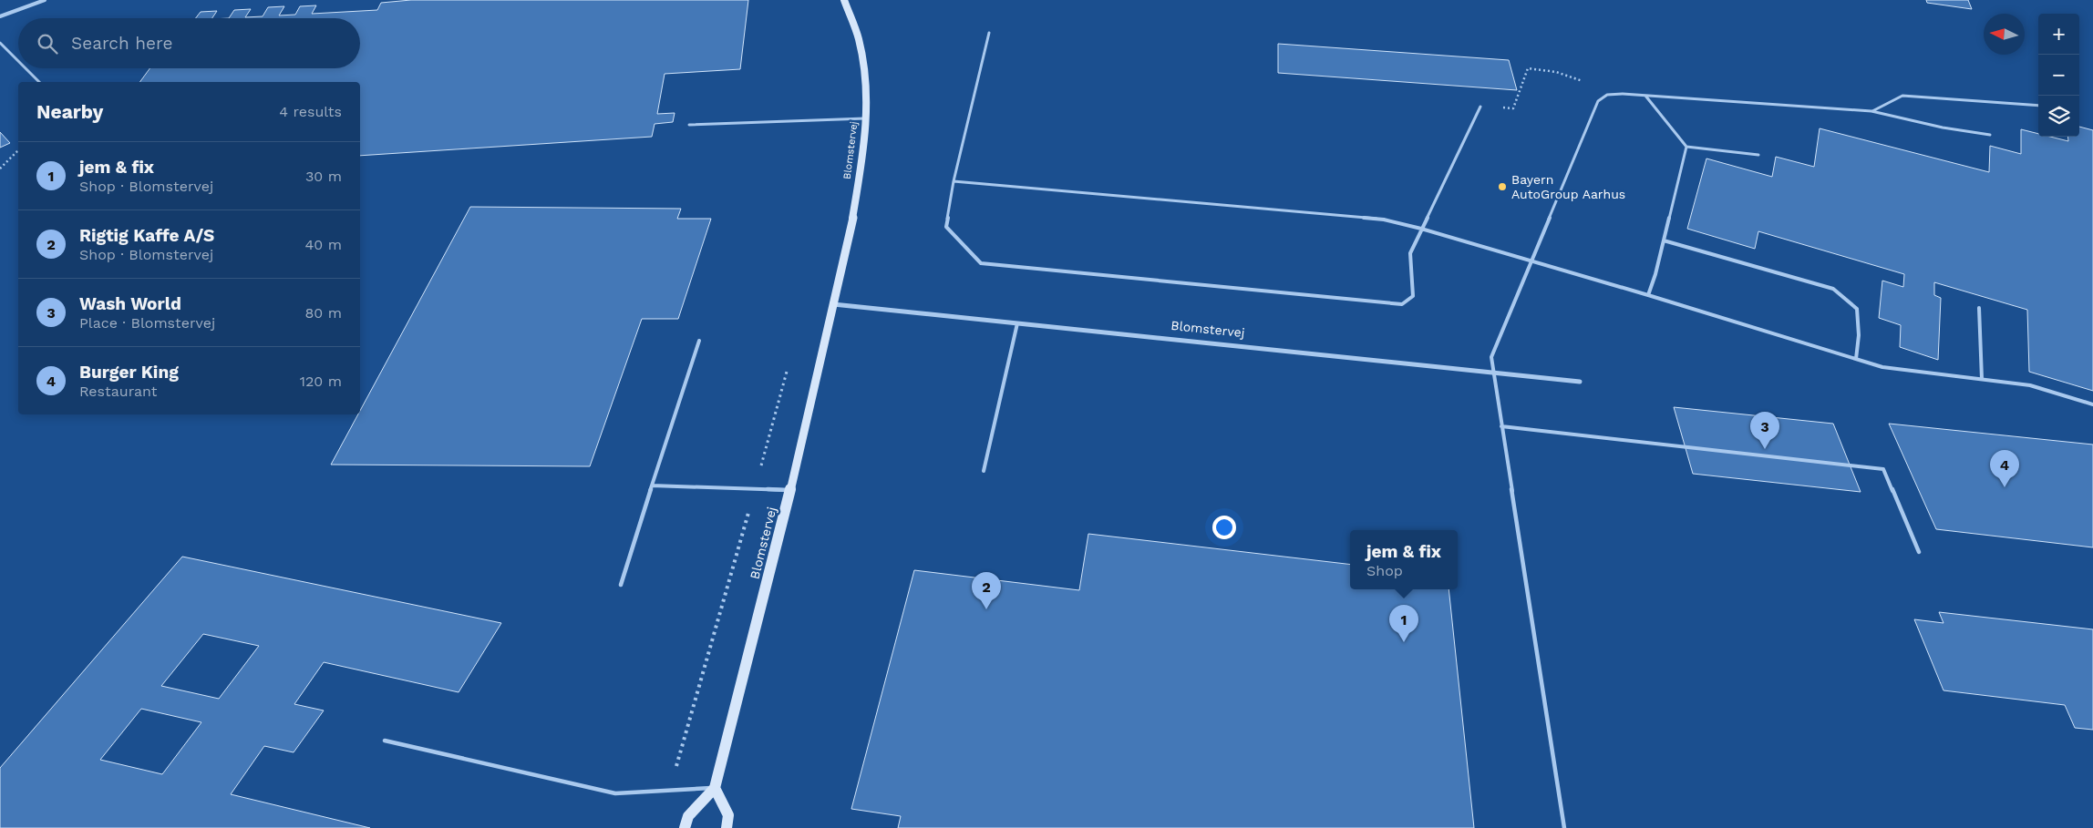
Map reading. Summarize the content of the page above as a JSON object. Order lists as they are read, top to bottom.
{
  "streets": {
    "street": ["Blomstervej"]
  },
  "places": ["Bayern AutoGroup Aarhus"],
  "north": "left",
  "page": {
    "map_buttons": ["+", "−"],
    "search": "Search here",
    "heading": ["Nearby", "4 results"],
    "list": [
      {
        "mark": "1",
        "name": "jem & fix",
        "note": "Shop · Blomstervej",
        "value": "30 m"
      },
      {
        "mark": "2",
        "name": "Rigtig Kaffe A/S",
        "note": "Shop · Blomstervej",
        "value": "40 m"
      },
      {
        "mark": "3",
        "name": "Wash World",
        "note": "Place · Blomstervej",
        "value": "80 m"
      },
      {
        "mark": "4",
        "name": "Burger King",
        "note": "Restaurant",
        "value": "120 m"
      }
    ],
    "pins": [
      "3",
      "4",
      "2",
      "1"
    ],
    "popup": ["jem & fix", "Shop"]
  }
}
